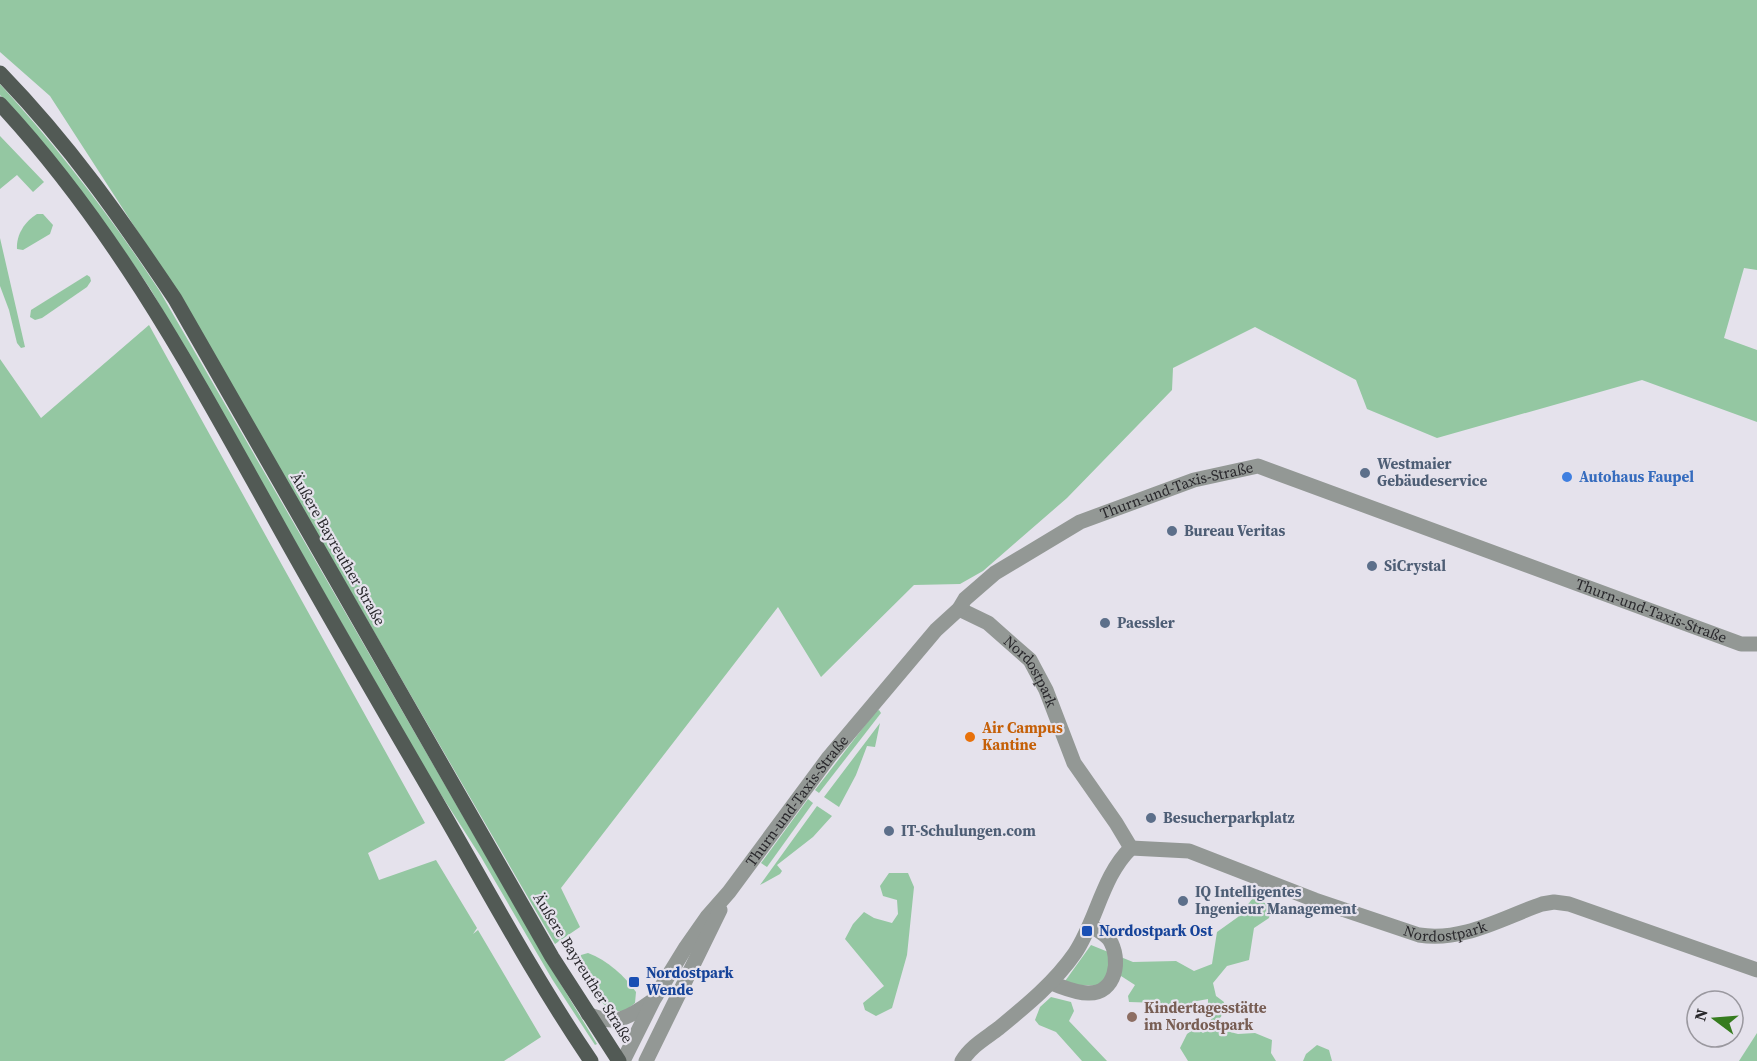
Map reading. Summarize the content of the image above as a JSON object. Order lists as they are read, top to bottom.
{
  "streets": {
    "main road": ["Äußere Bayreuther Straße"],
    "street": ["Thurn-und-Taxis-Straße", "Nordostpark"]
  },
  "crossings": [
    ["Thurn-und-Taxis-Straße", "Äußere Bayreuther Straße"],
    ["Thurn-und-Taxis-Straße", "Nordostpark"]
  ],
  "places": {
    "other": [
      "Westmaier Gebäudeservice",
      "Autohaus Faupel",
      "Bureau Veritas",
      "SiCrystal",
      "Paessler",
      "Air Campus Kantine",
      "Besucherparkplatz",
      "IT-Schulungen.com",
      "IQ Intelligentes Ingenieur Management",
      "Kindertagesstätte im Nordostpark"
    ],
    "transit": ["Nordostpark Ost", "Nordostpark Wende"]
  },
  "north": "left"
}
